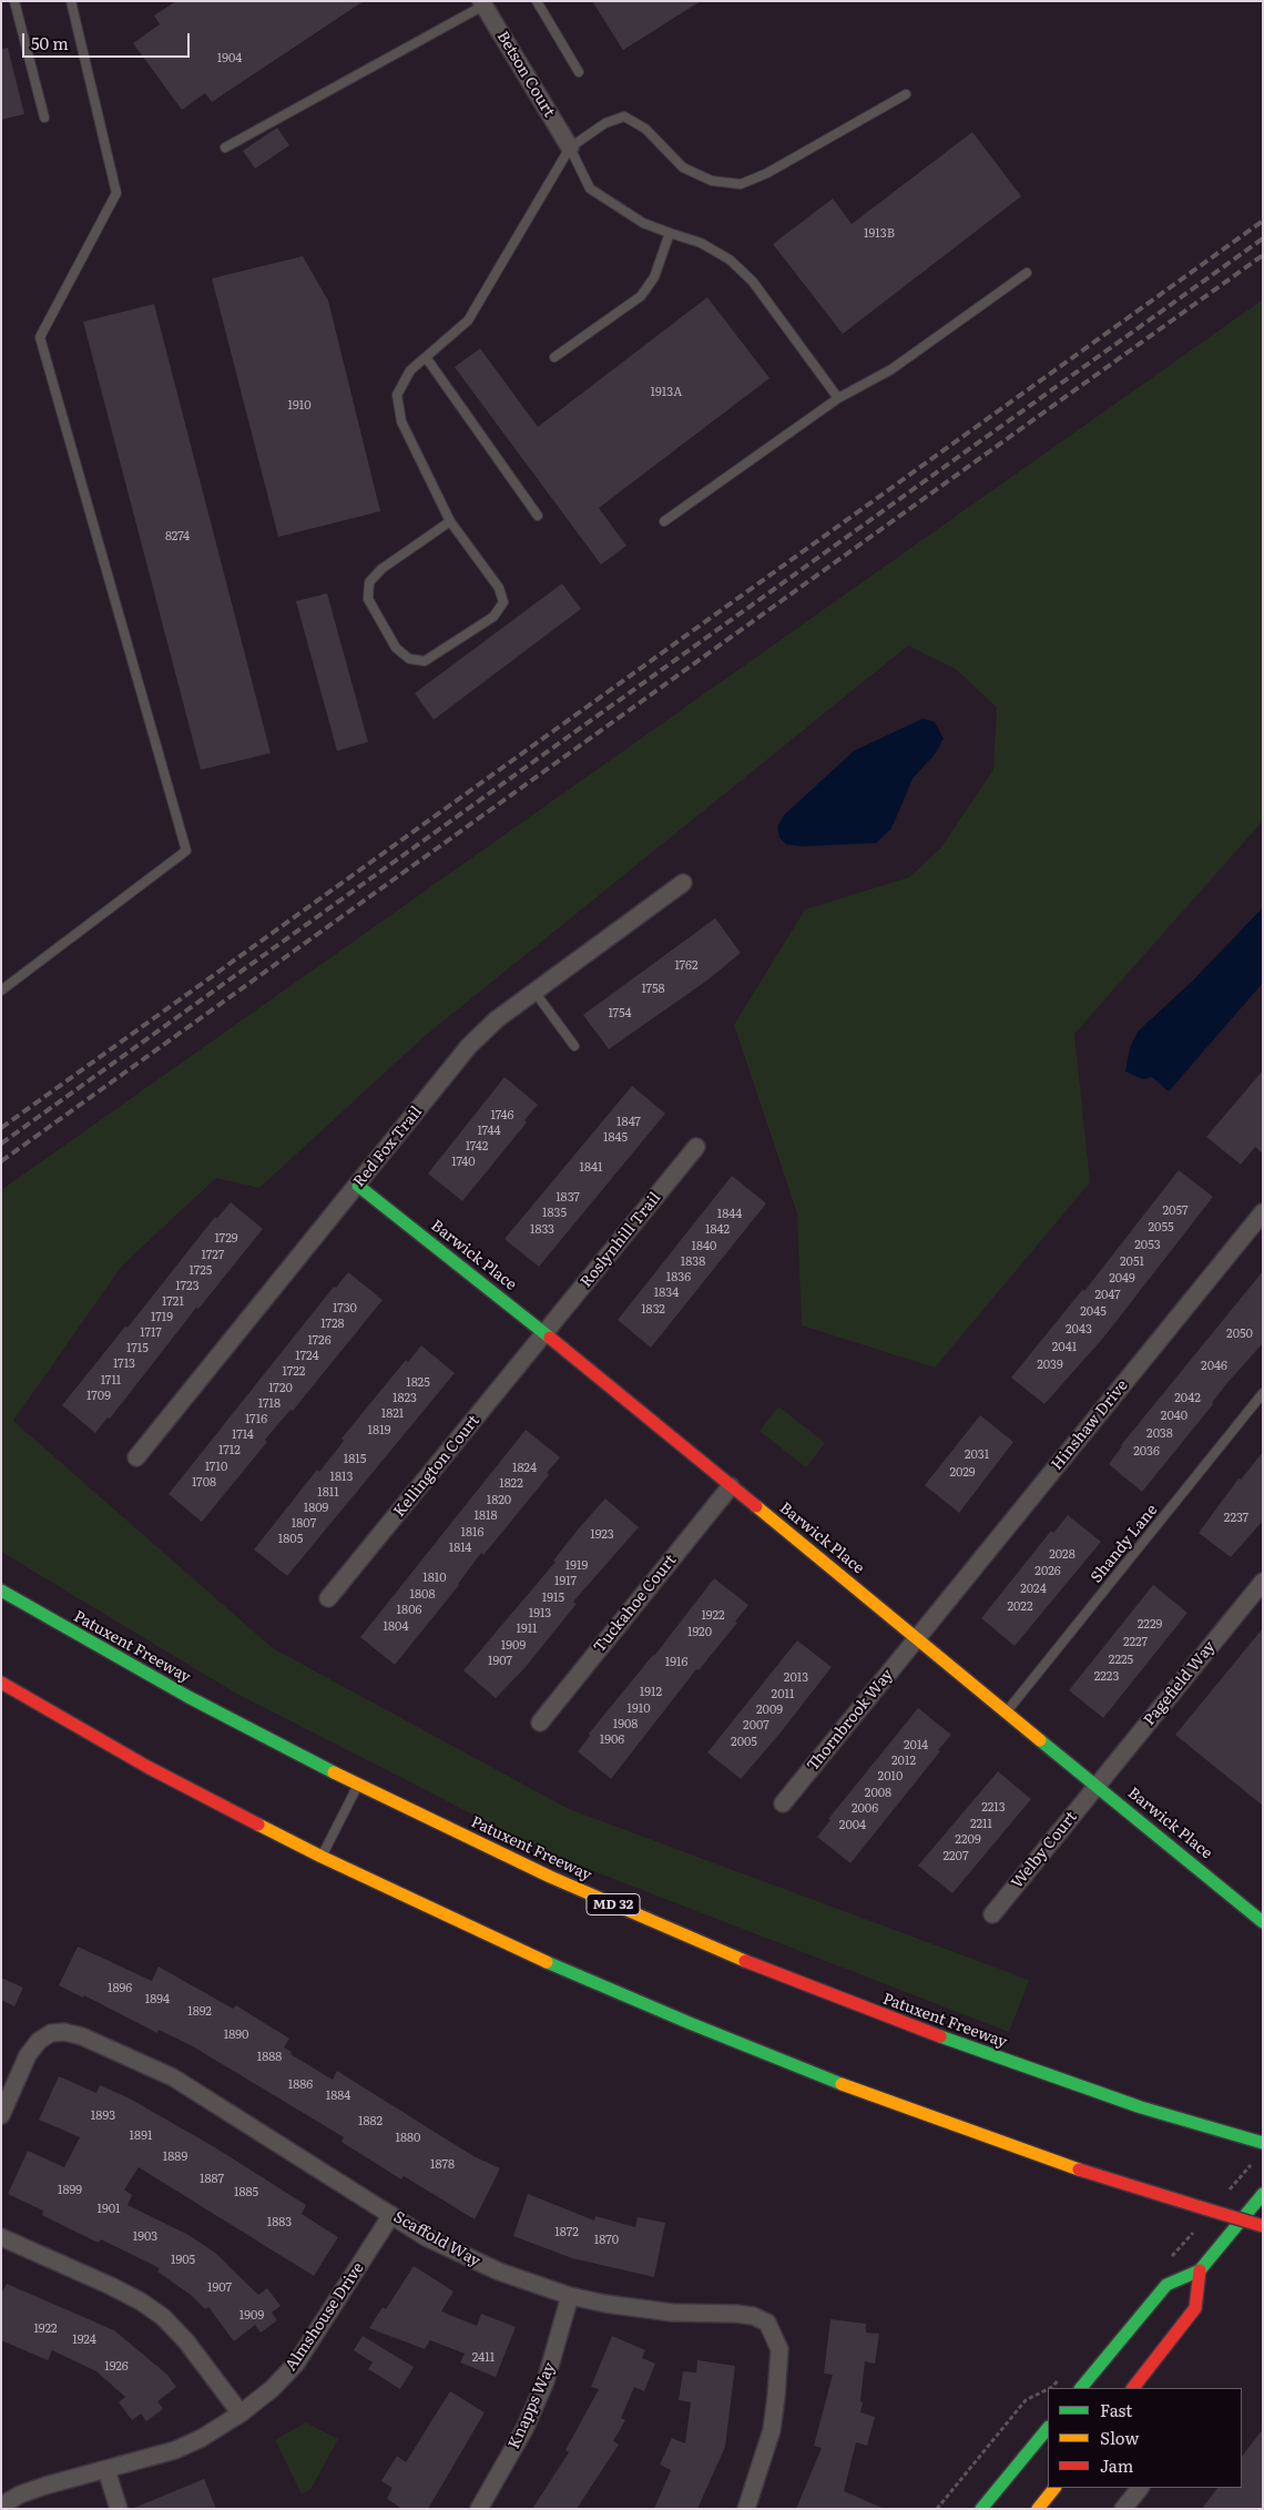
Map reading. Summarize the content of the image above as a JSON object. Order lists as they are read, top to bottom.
{
  "streets": {
    "main road": ["Barwick Place", "Patuxent Freeway", "MD 32"],
    "street": [
      "Betson Court",
      "Red Fox Trail",
      "Roslynhill Trail",
      "Hinshaw Drive",
      "Kellington Court",
      "Tuckahoe Court",
      "Pagefield Way",
      "Thornbrook Way",
      "Welby Court",
      "Scaffold Way",
      "Almshouse Drive",
      "Knapps Way"
    ],
    "lane": ["Shandy Lane"]
  },
  "crossings": [
    ["Red Fox Trail", "Barwick Place"],
    ["Roslynhill Trail", "Barwick Place"],
    ["Roslynhill Trail", "Kellington Court"],
    ["Barwick Place", "Hinshaw Drive"],
    ["Barwick Place", "Kellington Court"],
    ["Barwick Place", "Shandy Lane"],
    ["Barwick Place", "Tuckahoe Court"],
    ["Barwick Place", "Pagefield Way"],
    ["Barwick Place", "Thornbrook Way"],
    ["Barwick Place", "Welby Court"],
    ["Hinshaw Drive", "Thornbrook Way"],
    ["Pagefield Way", "Welby Court"],
    ["Scaffold Way", "Almshouse Drive"],
    ["Scaffold Way", "Knapps Way"]
  ],
  "house_numbers": [
    "1904",
    "1913B",
    "1913A",
    "1910",
    "8274",
    "1762",
    "1758",
    "1754",
    "1746",
    "1847",
    "1744",
    "1845",
    "1742",
    "1740",
    "1841",
    "1837",
    "2057",
    "1835",
    "1844",
    "2055",
    "1833",
    "1842",
    "1729",
    "2053",
    "1840",
    "1727",
    "1838",
    "2051",
    "1725",
    "1836",
    "2049",
    "1723",
    "1834",
    "2047",
    "1721",
    "1730",
    "1832",
    "2045",
    "1719",
    "1728",
    "2043",
    "1717",
    "2050",
    "1726",
    "2041",
    "1715",
    "1724",
    "1713",
    "2039",
    "2046",
    "1722",
    "1711",
    "1825",
    "1720",
    "1709",
    "1823",
    "2042",
    "1718",
    "1821",
    "2040",
    "1716",
    "1819",
    "2038",
    "1714",
    "1712",
    "2036",
    "2031",
    "1815",
    "1710",
    "1824",
    "2029",
    "1813",
    "1708",
    "1822",
    "1811",
    "1820",
    "1809",
    "1818",
    "2237",
    "1807",
    "1816",
    "1923",
    "1805",
    "1814",
    "2028",
    "1919",
    "2026",
    "1810",
    "1917",
    "2024",
    "1808",
    "1915",
    "2022",
    "1806",
    "1913",
    "1922",
    "2229",
    "1804",
    "1911",
    "1920",
    "2227",
    "1909",
    "2225",
    "1907",
    "1916",
    "2223",
    "2013",
    "1912",
    "2011",
    "1910",
    "2009",
    "1908",
    "2007",
    "1906",
    "2005",
    "2014",
    "2012",
    "2010",
    "2008",
    "2213",
    "2006",
    "2211",
    "2004",
    "2209",
    "2207",
    "1896",
    "1894",
    "1892",
    "1890",
    "1888",
    "1886",
    "1884",
    "1893",
    "1882",
    "1891",
    "1880",
    "1889",
    "1878",
    "1887",
    "1899",
    "1885",
    "1901",
    "1883",
    "1872",
    "1903",
    "1870",
    "1905",
    "1907",
    "1909",
    "1922",
    "1924",
    "2411",
    "1926"
  ],
  "legend": ["Fast", "Slow", "Jam"],
  "scale_bar": "50 m"
}
